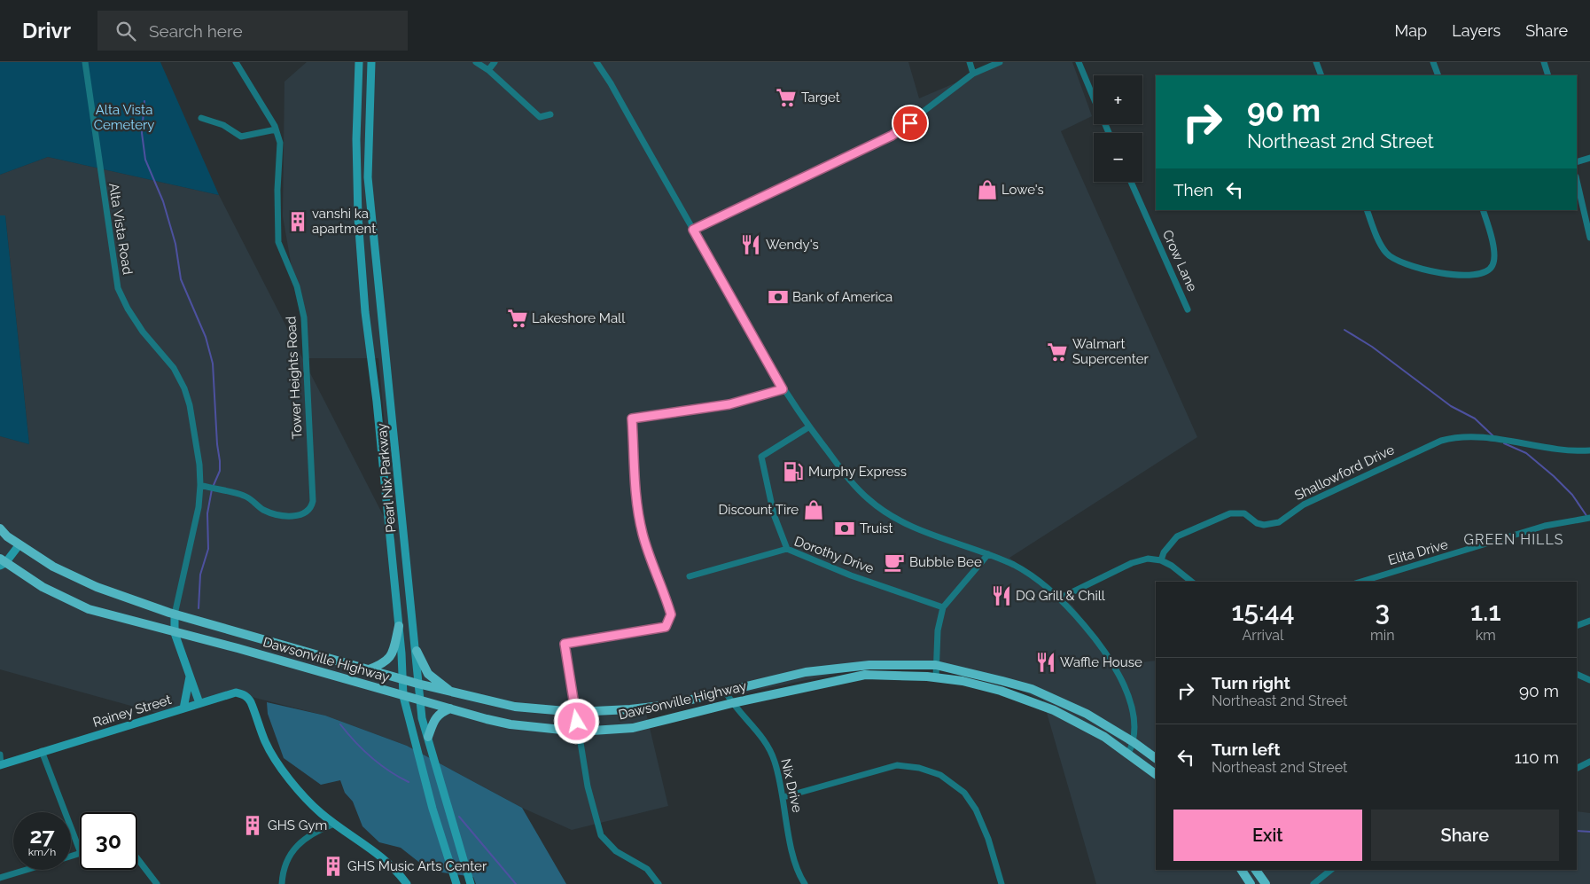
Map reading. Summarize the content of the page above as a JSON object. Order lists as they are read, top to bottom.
{
  "streets": {
    "main road": ["Pearl Nix Parkway", "Dawsonville Highway", "Rainey Street"],
    "street": [
      "Alta Vista Road",
      "Crow Lane",
      "Tower Heights Road",
      "Shallowford Drive",
      "Elita Drive",
      "Dorothy Drive",
      "Nix Drive"
    ]
  },
  "crossings": [
    ["Alta Vista Road", "Tower Heights Road"],
    ["Alta Vista Road", "Dawsonville Highway"],
    ["Pearl Nix Parkway", "Dawsonville Highway"],
    ["Dawsonville Highway", "Nix Drive"]
  ],
  "districts": ["GREEN HILLS"],
  "parks": ["Alta Vista Cemetery"],
  "places": {
    "supermarket": ["Target", "Lakeshore Mall", "Walmart Supercenter"],
    "shop": ["Lowe's", "Discount Tire"],
    "building": ["vanshi ka apartment", "GHS Gym", "GHS Music Arts Center"],
    "restaurant": ["Wendy's", "DQ Grill & Chill", "Waffle House"],
    "bank": ["Bank of America", "Truist"],
    "fuel station": ["Murphy Express"],
    "cafe": ["Bubble Bee"]
  },
  "page": {
    "header": "Drivr",
    "search": "Search here",
    "nav": ["Map", "Layers", "Share"],
    "map_buttons": ["+", "−"],
    "turn": ["90 m", "Northeast 2nd Street"],
    "then": "Then",
    "eta": [
      "15:44",
      "Arrival",
      "3",
      "min",
      "1.1",
      "km"
    ],
    "list": [
      {
        "name": "Turn right",
        "note": "Northeast 2nd Street",
        "value": "90 m"
      },
      {
        "name": "Turn left",
        "note": "Northeast 2nd Street",
        "value": "110 m"
      }
    ],
    "buttons": ["Exit", "Share"],
    "speed": "27 km/h",
    "limit": "30"
  }
}
